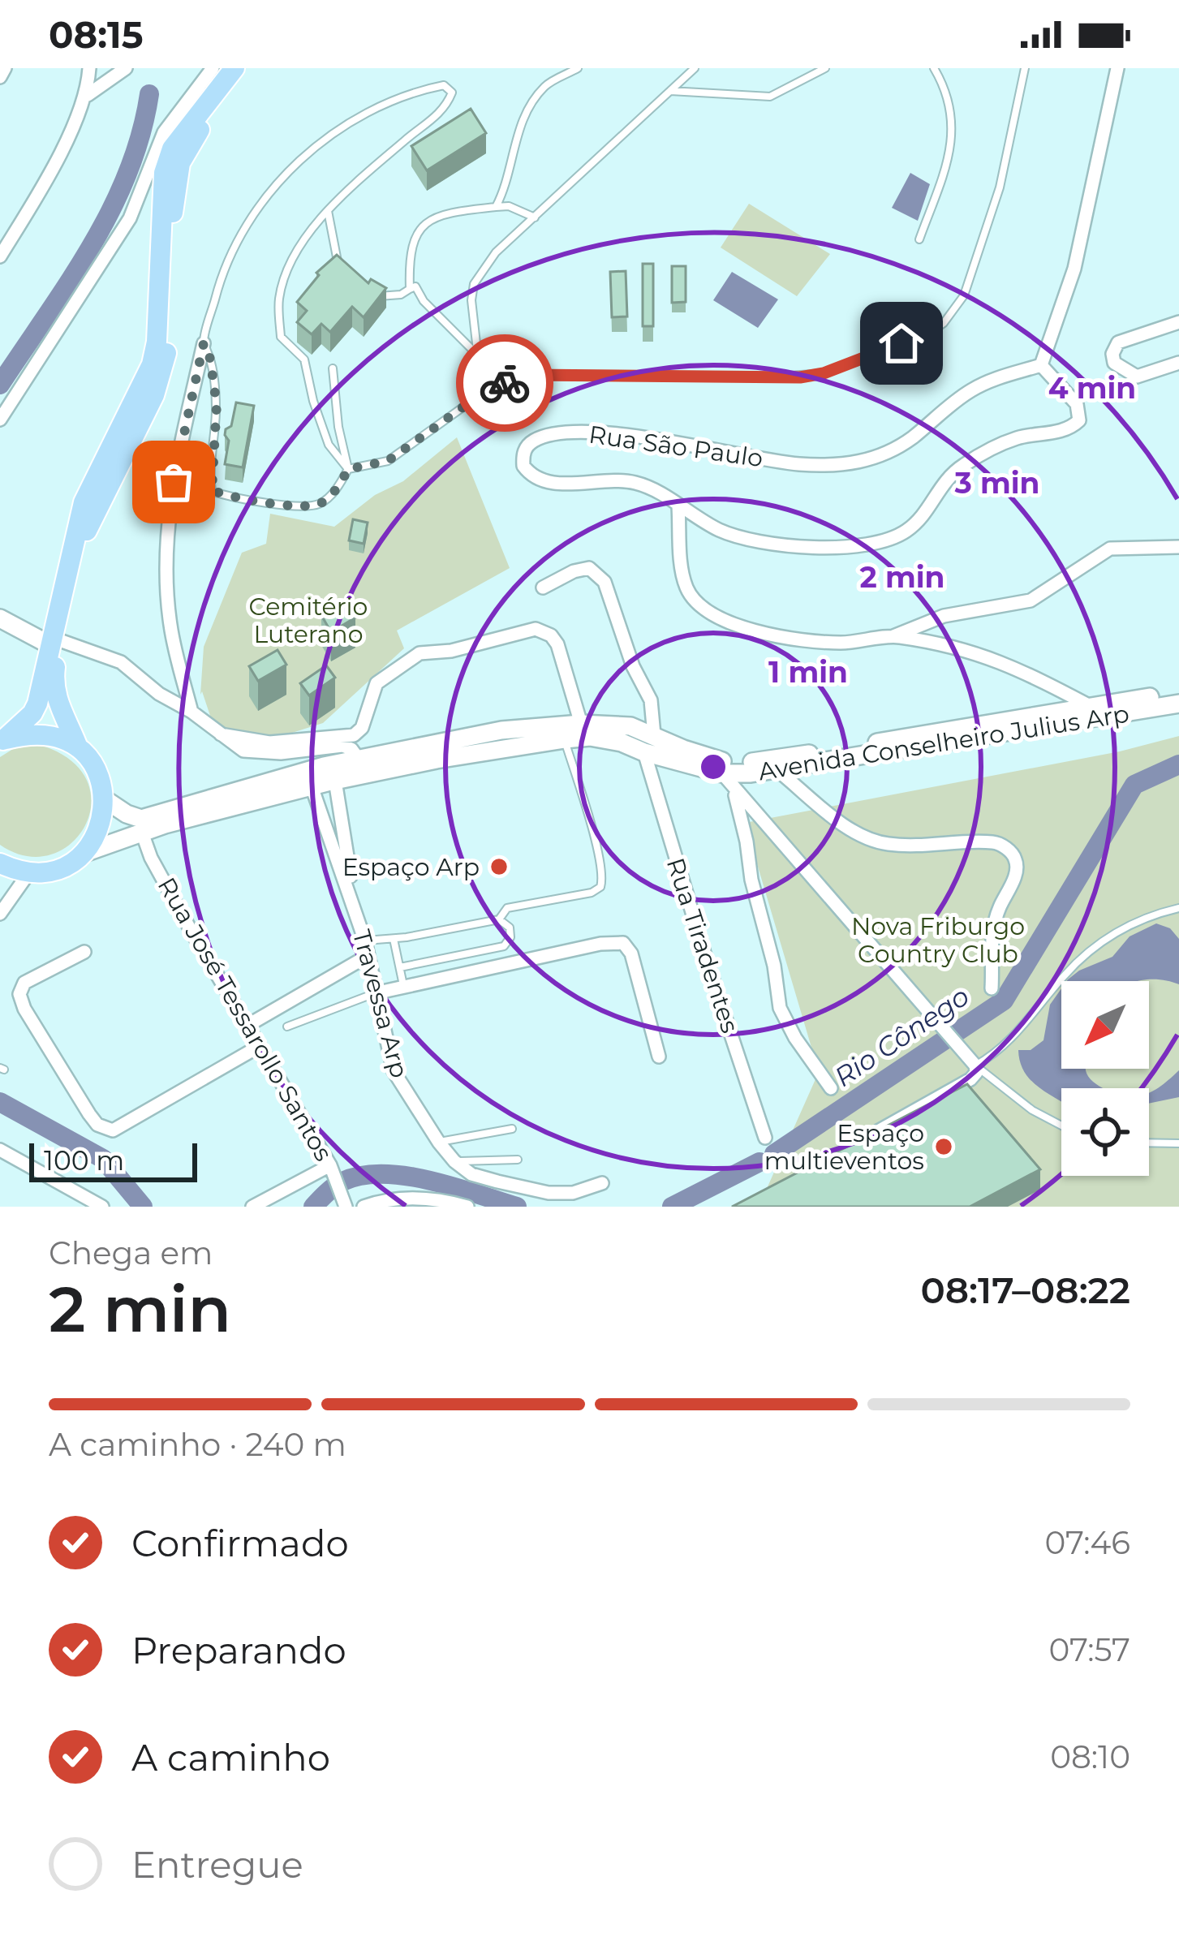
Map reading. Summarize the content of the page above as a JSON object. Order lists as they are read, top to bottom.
{
  "streets": {
    "main road": ["Avenida Conselheiro Julius Arp"],
    "street": [
      "Rua São Paulo",
      "Rua Tiradentes",
      "Travessa Arp",
      "Rua José Tessarollo Santos"
    ]
  },
  "crossings": [
    ["Avenida Conselheiro Julius Arp", "Rua Tiradentes"],
    ["Avenida Conselheiro Julius Arp", "Travessa Arp"],
    ["Avenida Conselheiro Julius Arp", "Rua José Tessarollo Santos"]
  ],
  "water": ["Rio Cônego"],
  "parks": ["Cemitério Luterano", "Nova Friburgo Country Club"],
  "places": ["Espaço Arp", "Espaço multieventos"],
  "scale_bar": "100 m",
  "north": "bottom left",
  "page": {
    "status": "08:15",
    "scale": "100 m",
    "heading": ["2 min", "Chega em", "08:17–08:22"],
    "bar": "A caminho · 240 m",
    "list": [
      ["Confirmado", "07:46"],
      ["Preparando", "07:57"],
      ["A caminho", "08:10"],
      "Entregue"
    ]
  },
  "rings": [
    "4 min",
    "3 min",
    "2 min",
    "1 min"
  ]
}
